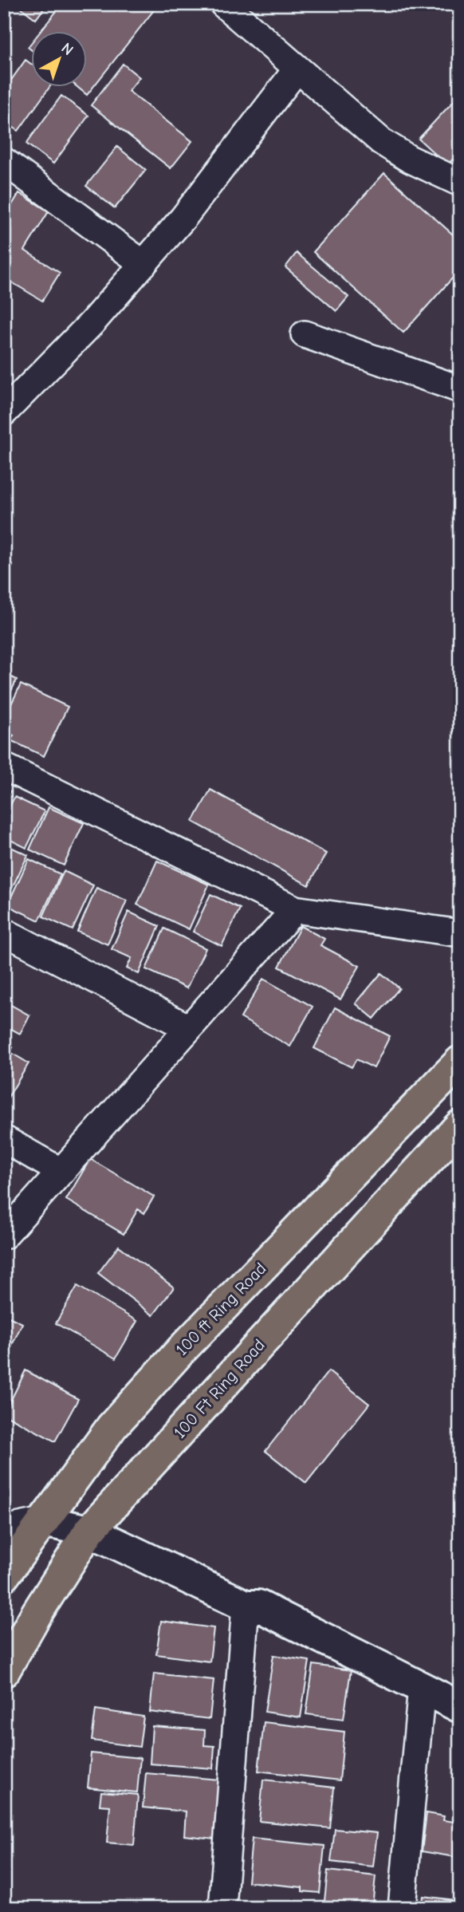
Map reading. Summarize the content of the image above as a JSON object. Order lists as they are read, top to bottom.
{
  "streets": {
    "main road": ["100 ft Ring Road", "100 Ft Ring Road"]
  },
  "north": "top right"
}
